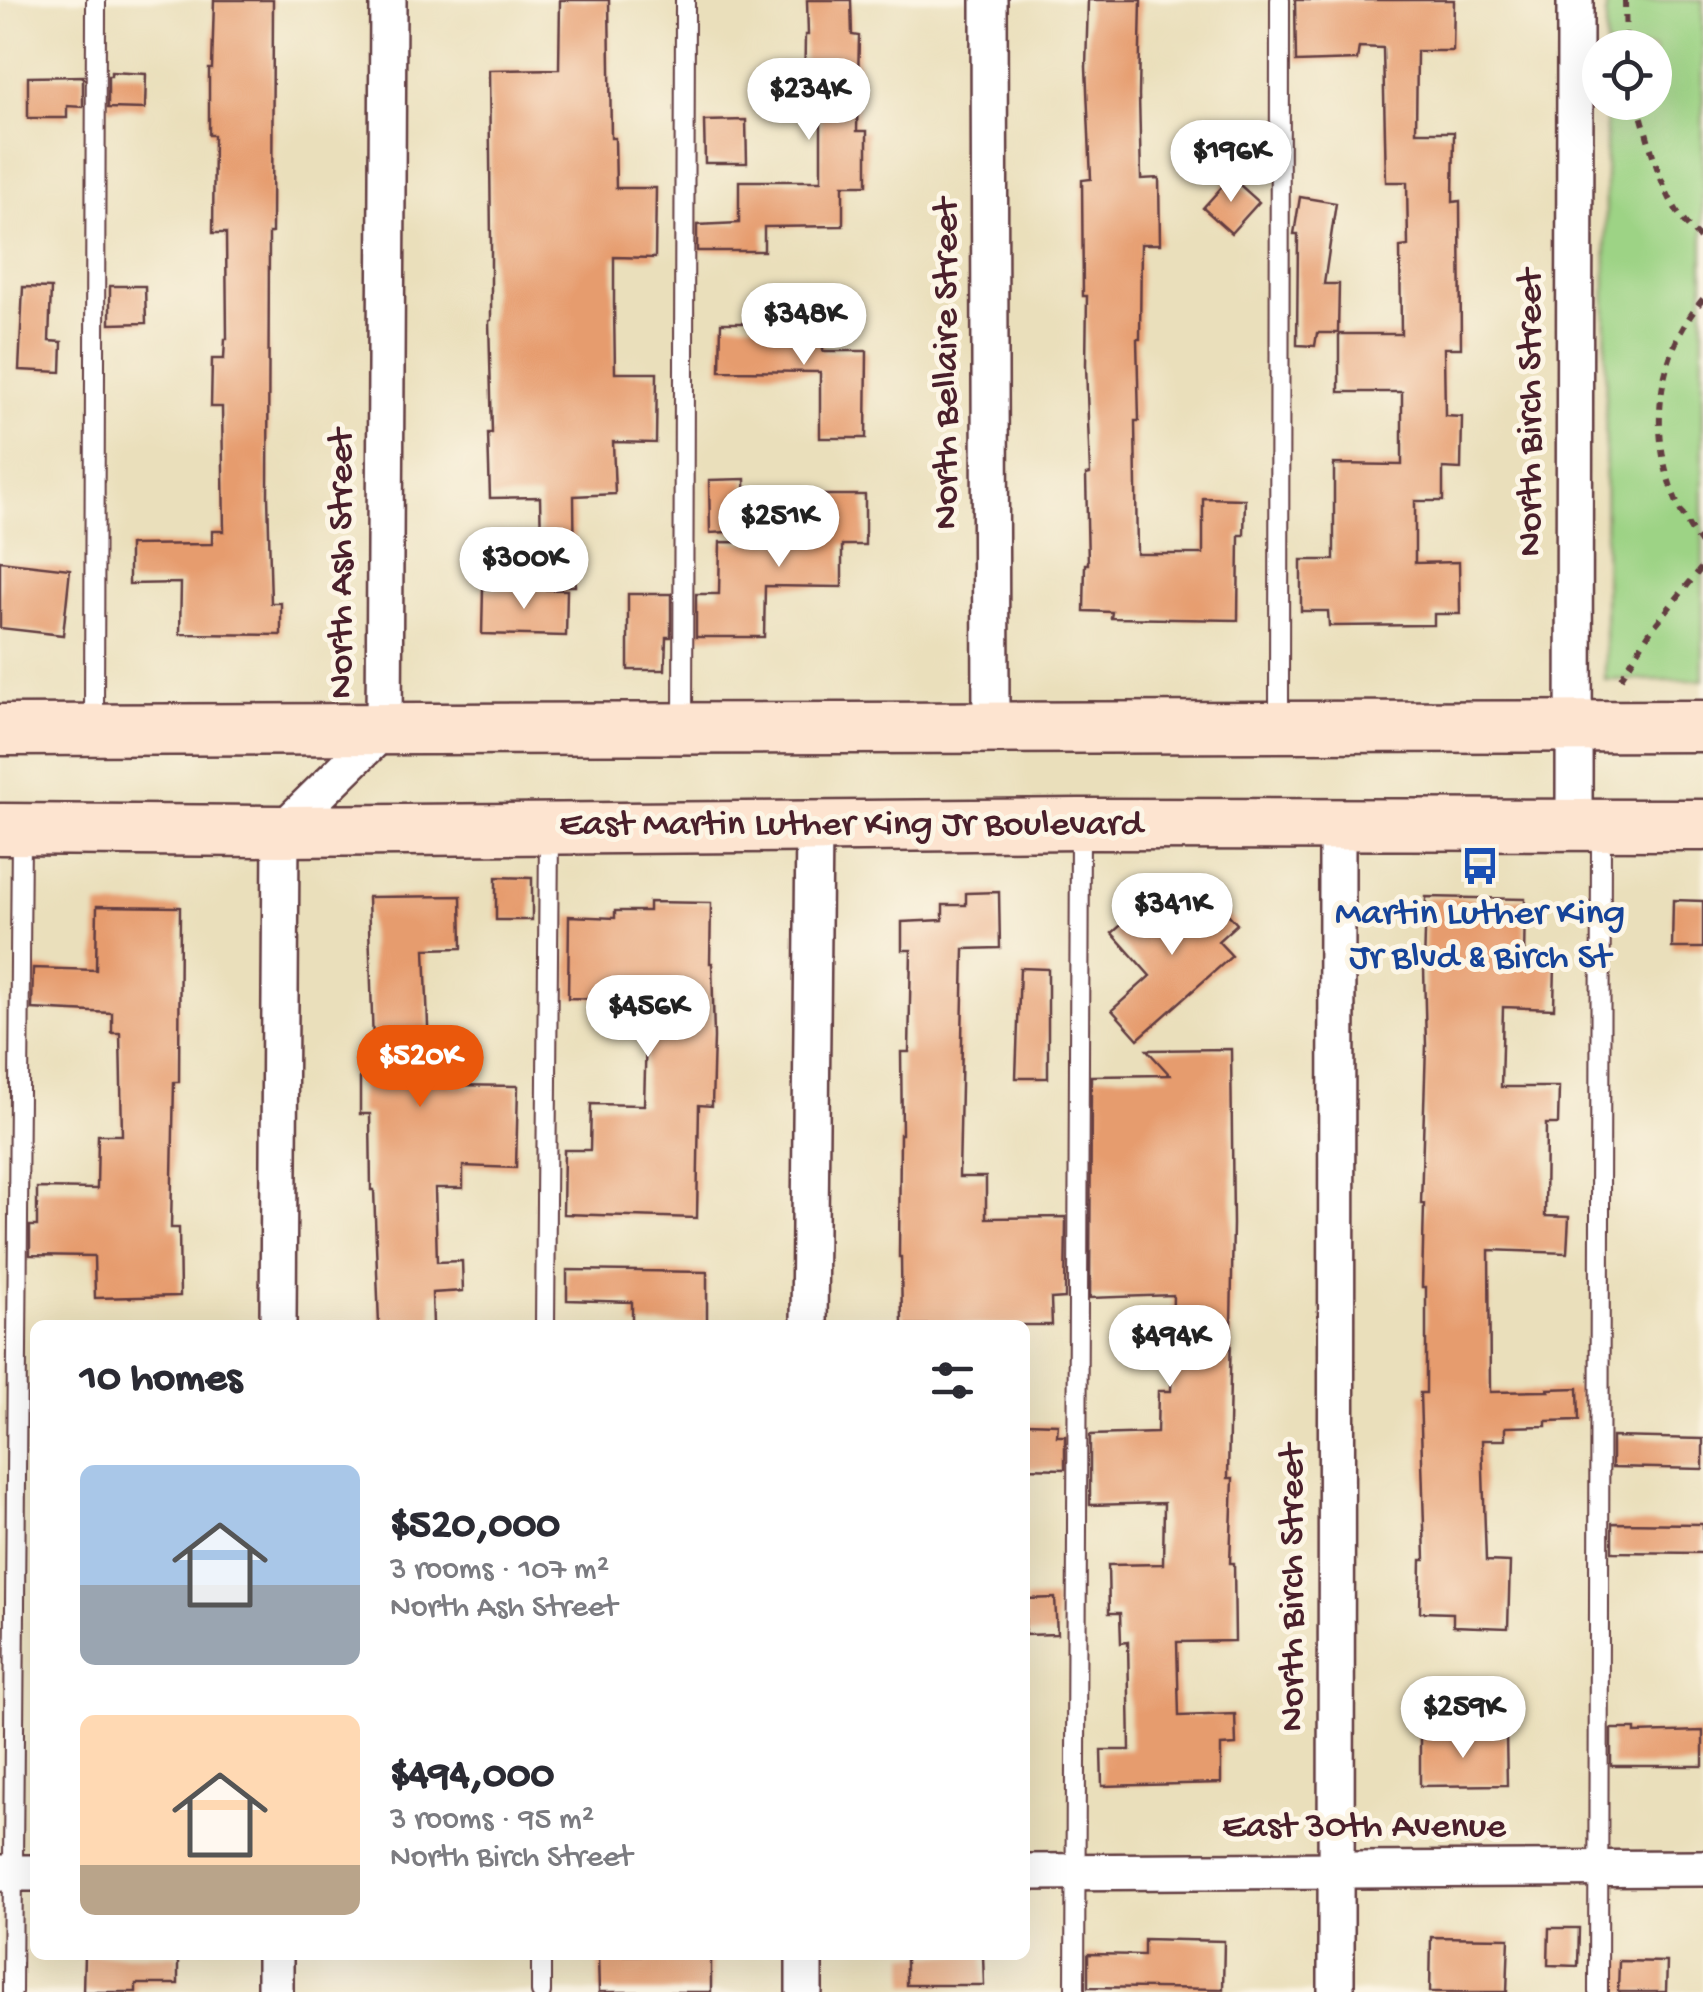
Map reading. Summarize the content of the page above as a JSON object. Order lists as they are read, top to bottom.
{
  "streets": {
    "main road": ["East Martin Luther King Jr Boulevard"],
    "street": [
      "North Bellaire Street",
      "North Birch Street",
      "North Ash Street",
      "East 30th Avenue"
    ]
  },
  "crossings": [
    ["North Birch Street", "East Martin Luther King Jr Boulevard"],
    ["North Birch Street", "East 30th Avenue"],
    ["North Ash Street", "East Martin Luther King Jr Boulevard"]
  ],
  "places": {
    "bus stop": ["Martin Luther King Jr Blvd & Birch St"]
  },
  "page": {
    "price": [
      "$234K",
      "$196K",
      "$348K",
      "$251K",
      "$300K",
      "$341K",
      "$456K",
      "$520K",
      "$494K",
      "$259K"
    ],
    "heading": "10 homes",
    "list": [
      {
        "name": "$520,000",
        "note": "3 rooms · 107 m² · North Ash Street"
      },
      {
        "name": "$494,000",
        "note": "3 rooms · 95 m² · North Birch Street"
      }
    ]
  }
}
